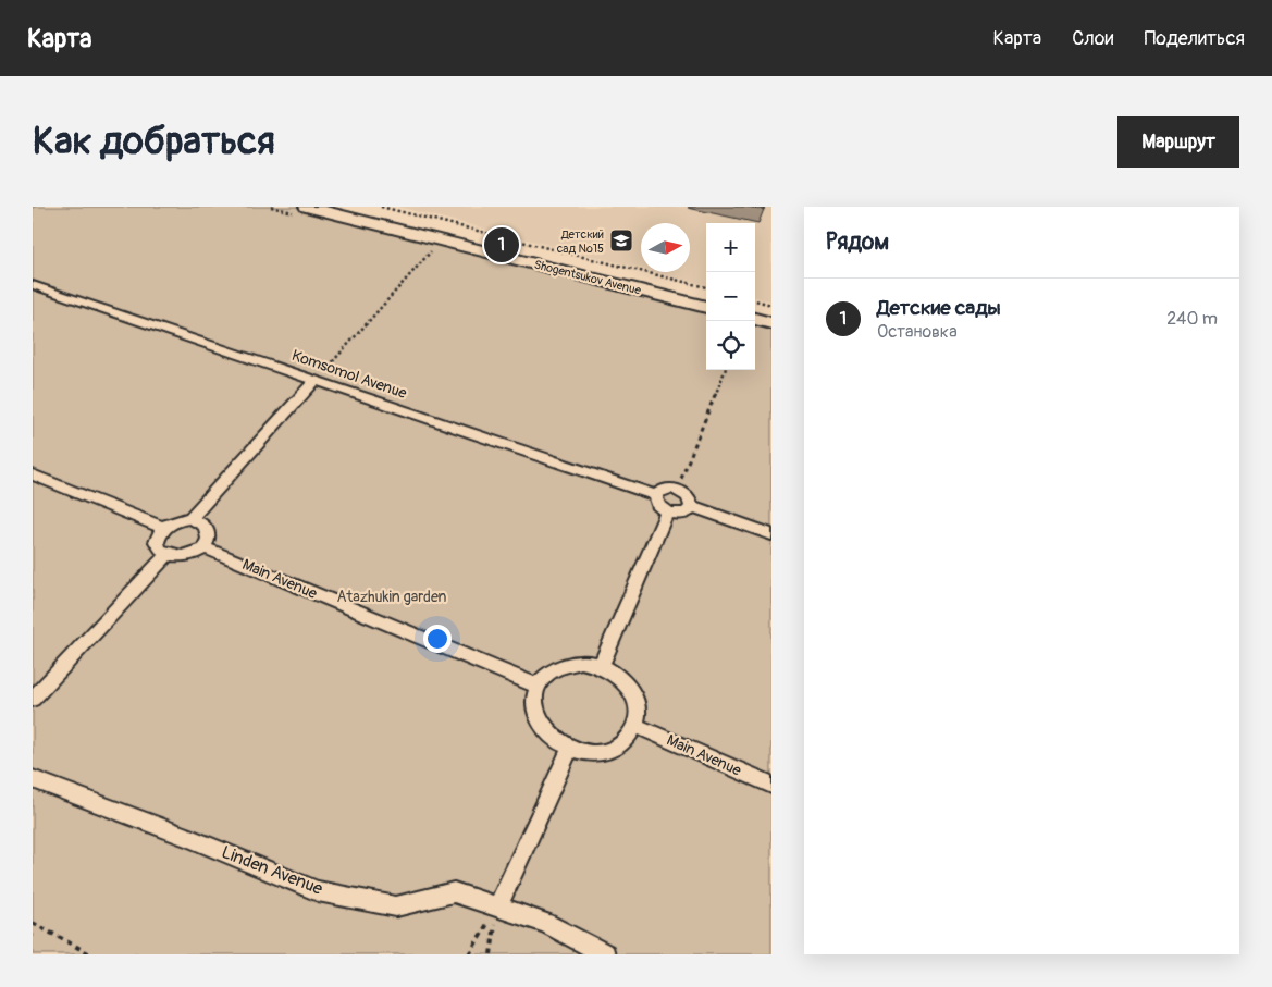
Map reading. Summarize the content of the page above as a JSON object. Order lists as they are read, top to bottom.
{
  "streets": {
    "street": [
      "Shogentsukov Avenue",
      "Komsomol Avenue",
      "Main Avenue",
      "Linden Avenue"
    ]
  },
  "parks": ["Atazhukin garden"],
  "places": {
    "school or university": ["Детский сад №15"]
  },
  "north": "right",
  "page": {
    "header": "Карта",
    "nav": ["Карта", "Слои", "Поделиться"],
    "buttons": "Маршрут",
    "title": "Как добраться",
    "heading": "Рядом",
    "map_buttons": ["+", "−"],
    "pins": "1",
    "list": [
      {
        "mark": "1",
        "name": "Детские сады",
        "note": "Остановка",
        "value": "240 m"
      }
    ]
  }
}
